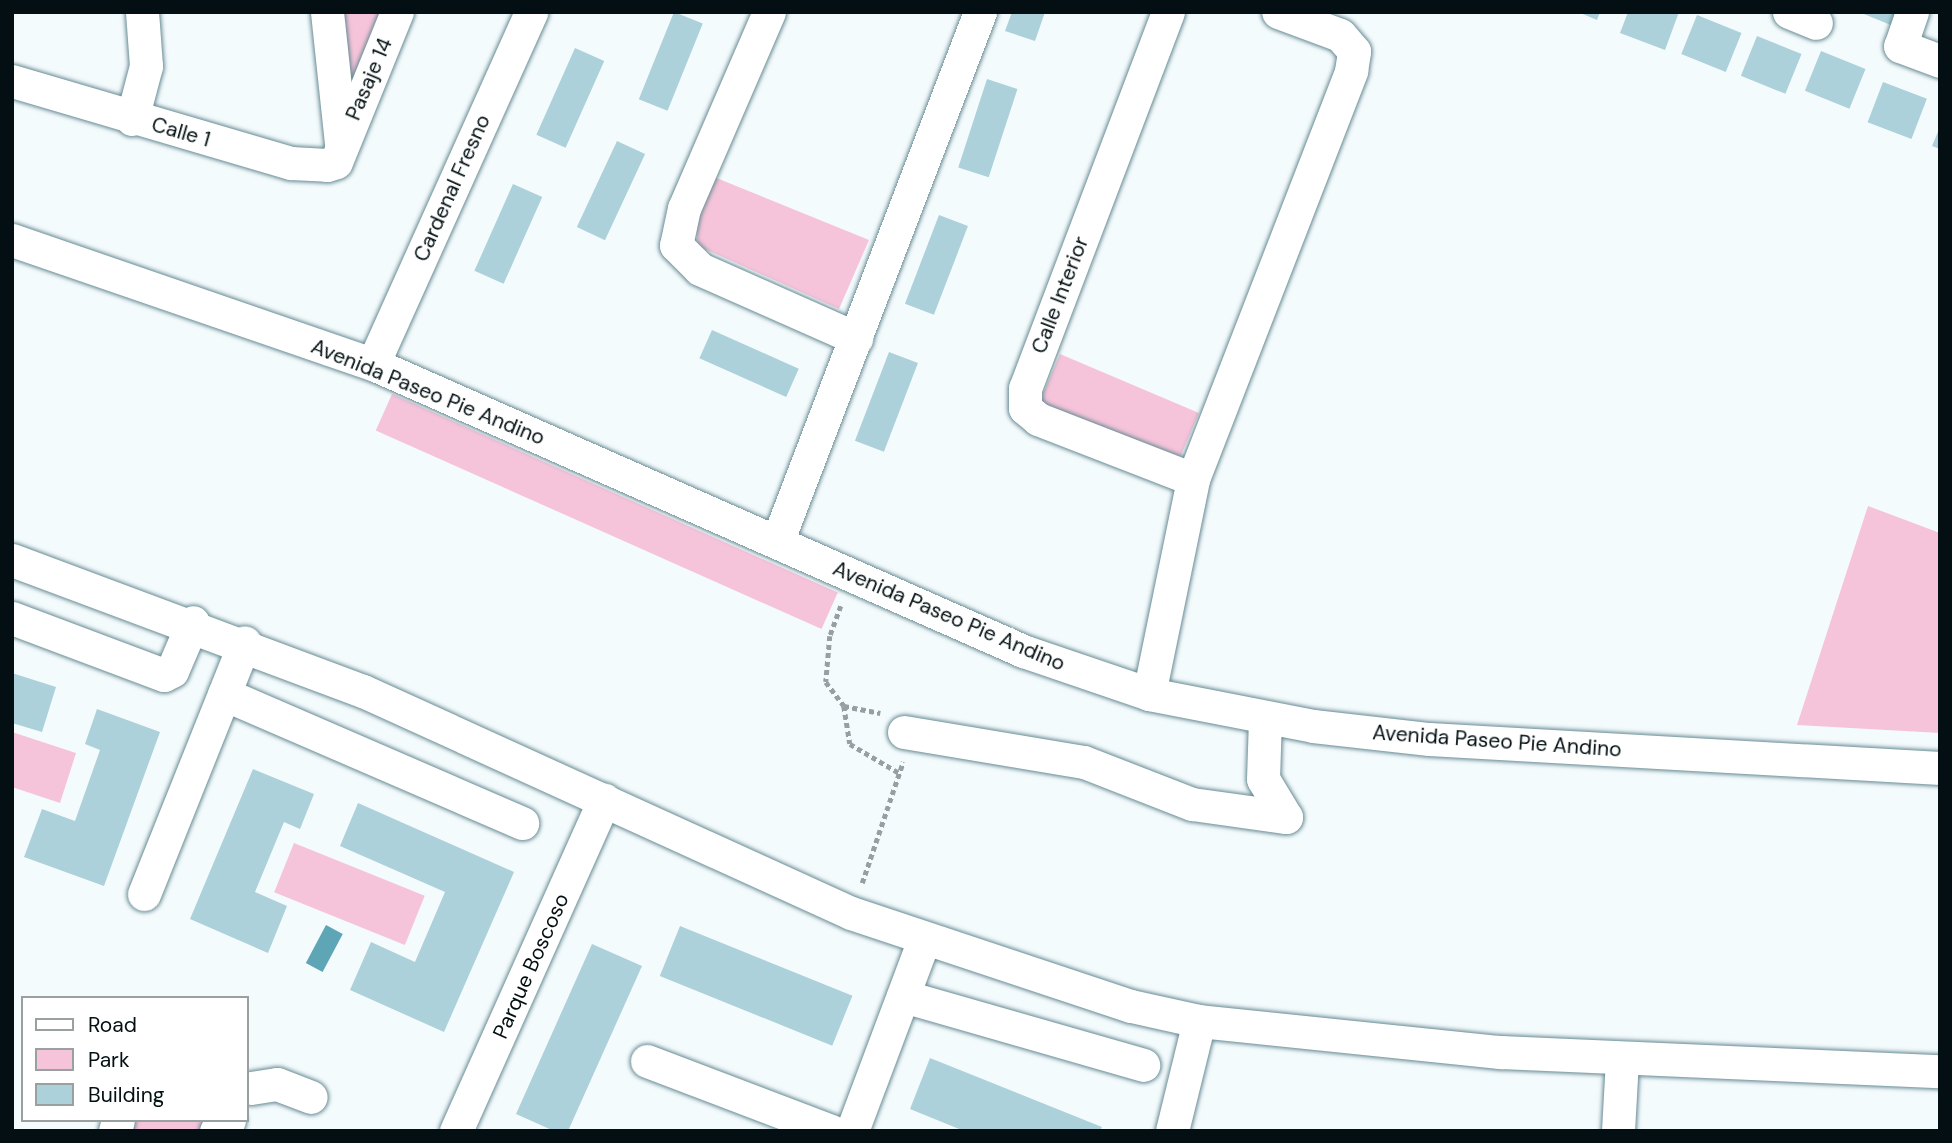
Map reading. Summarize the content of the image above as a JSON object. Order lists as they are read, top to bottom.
{
  "streets": {
    "street": [
      "Pasaje 14",
      "Calle 1",
      "Cardenal Fresno",
      "Calle Interior",
      "Avenida Paseo Pie Andino",
      "Parque Boscoso"
    ]
  },
  "crossings": [
    ["Pasaje 14", "Calle 1"],
    ["Cardenal Fresno", "Avenida Paseo Pie Andino"]
  ],
  "legend": ["Road", "Park", "Building"]
}
